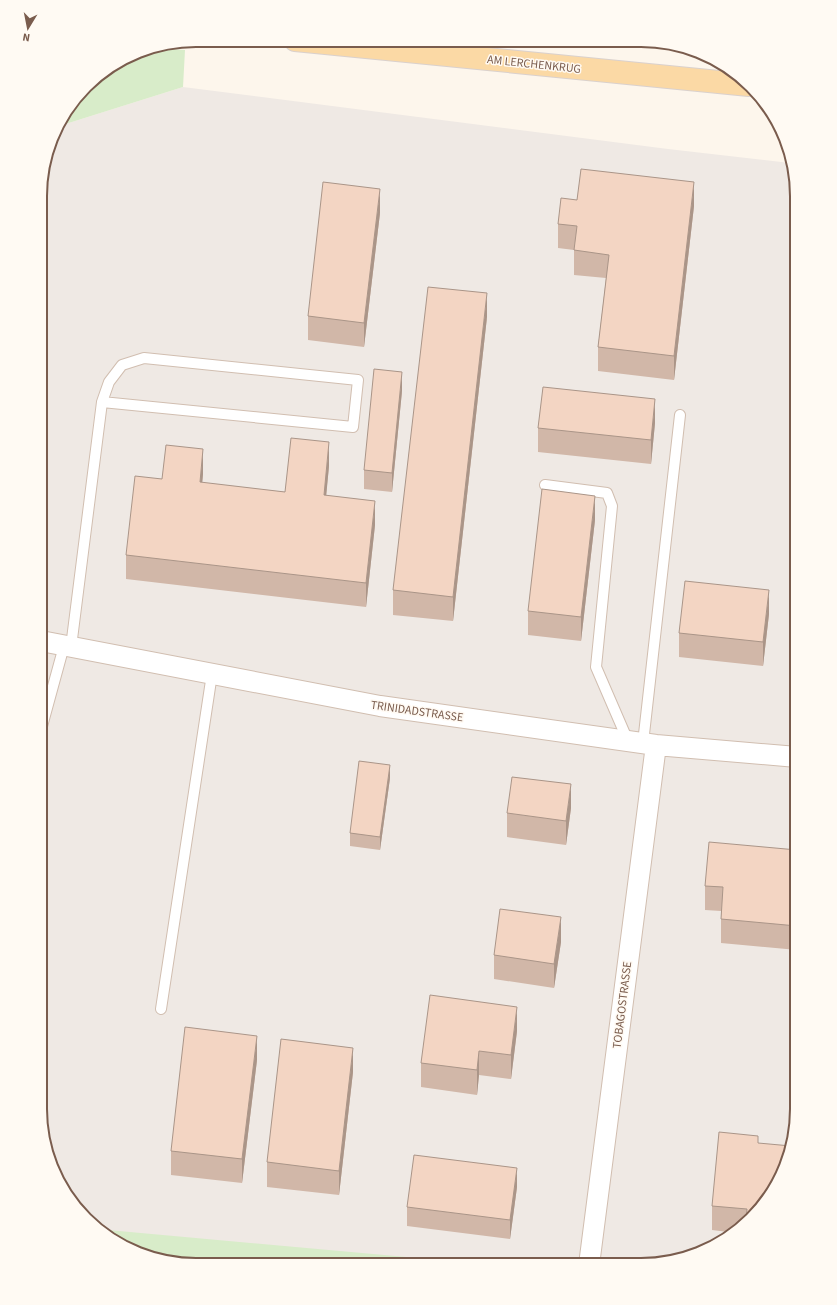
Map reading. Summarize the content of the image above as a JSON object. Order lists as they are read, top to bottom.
{
  "streets": {
    "main road": ["AM LERCHENKRUG"],
    "street": ["TRINIDADSTRASSE", "TOBAGOSTRASSE"]
  },
  "crossings": [
    ["TRINIDADSTRASSE", "TOBAGOSTRASSE"]
  ],
  "north": "bottom"
}
